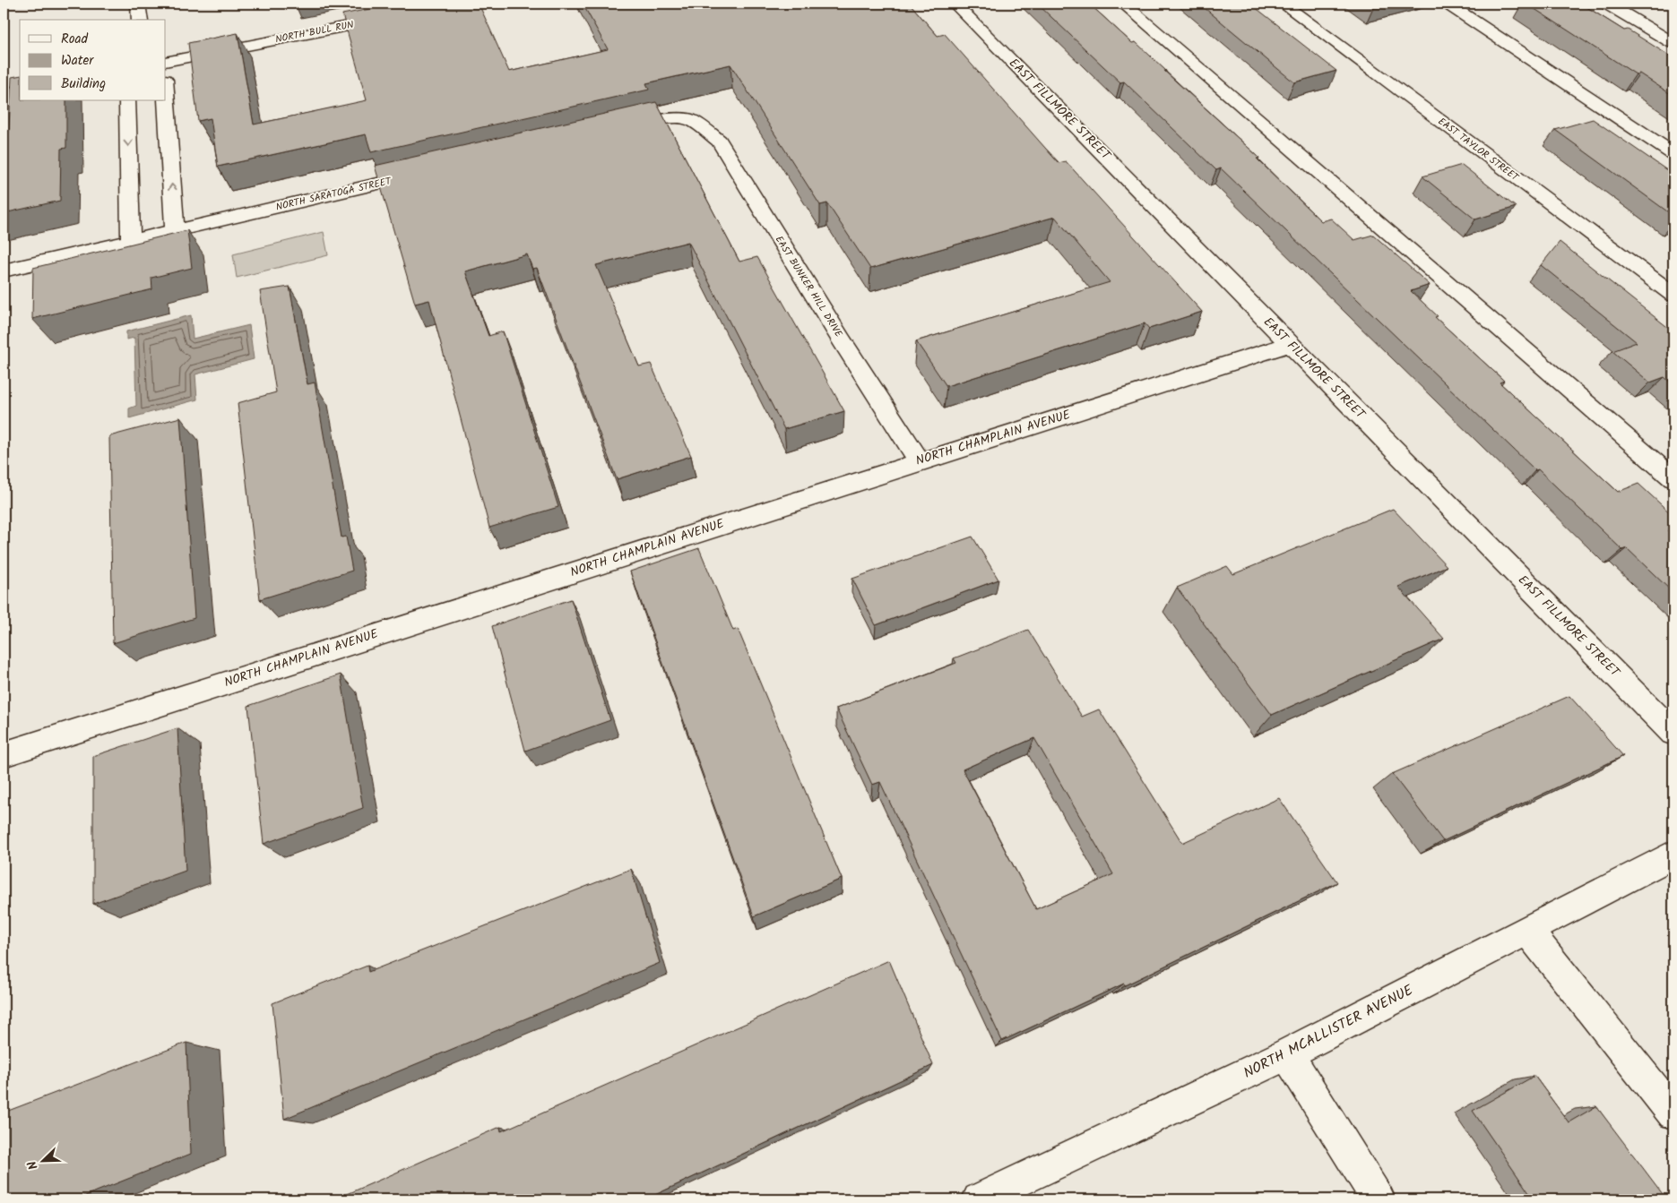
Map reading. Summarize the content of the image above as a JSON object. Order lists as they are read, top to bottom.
{
  "streets": {
    "street": [
      "NORTH BULL RUN",
      "EAST FILLMORE STREET",
      "EAST TAYLOR STREET",
      "NORTH SARATOGA STREET",
      "EAST BUNKER HILL DRIVE",
      "NORTH CHAMPLAIN AVENUE",
      "NORTH MCALLISTER AVENUE"
    ]
  },
  "crossings": [
    ["EAST FILLMORE STREET", "NORTH CHAMPLAIN AVENUE"],
    ["EAST BUNKER HILL DRIVE", "NORTH CHAMPLAIN AVENUE"]
  ],
  "legend": ["Road", "Water", "Building"],
  "north": "bottom left"
}
